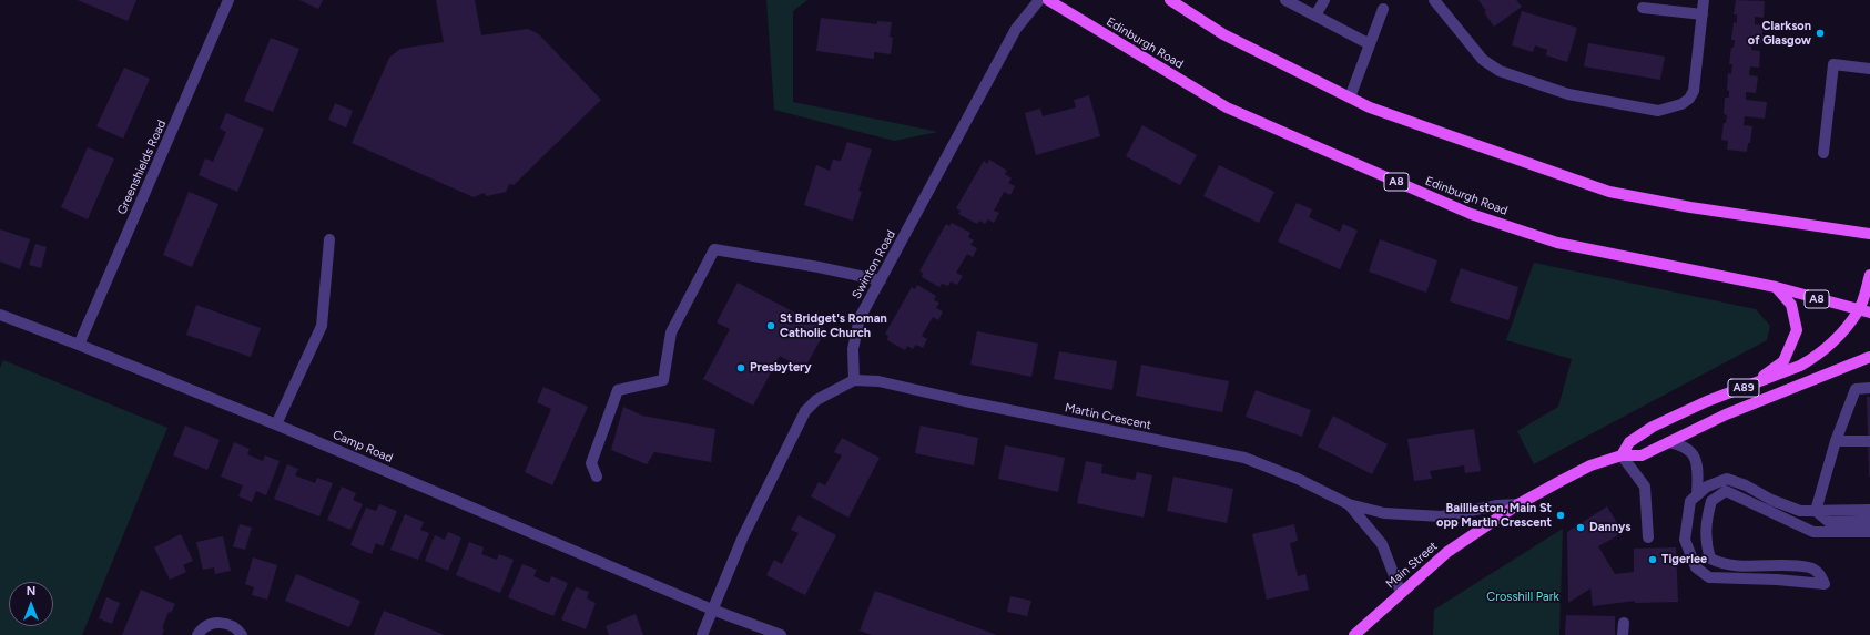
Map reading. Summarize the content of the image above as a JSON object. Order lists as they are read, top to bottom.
{
  "streets": {
    "main road": [
      "Edinburgh Road",
      "A8",
      "A89",
      "Main Street"
    ],
    "street": [
      "Greenshields Road",
      "Swinton Road",
      "Martin Crescent",
      "Camp Road"
    ]
  },
  "crossings": [
    ["Edinburgh Road", "A89"],
    ["Greenshields Road", "Camp Road"],
    ["Swinton Road", "Martin Crescent"],
    ["A89", "Main Street"],
    ["Martin Crescent", "Main Street"]
  ],
  "parks": ["Crosshill Park"],
  "places": [
    "Clarkson of Glasgow",
    "St Bridget's Roman Catholic Church",
    "Presbytery",
    "Baillieston, Main St opp Martin Crescent",
    "Dannys",
    "Tigerlee"
  ],
  "north": "top"
}
